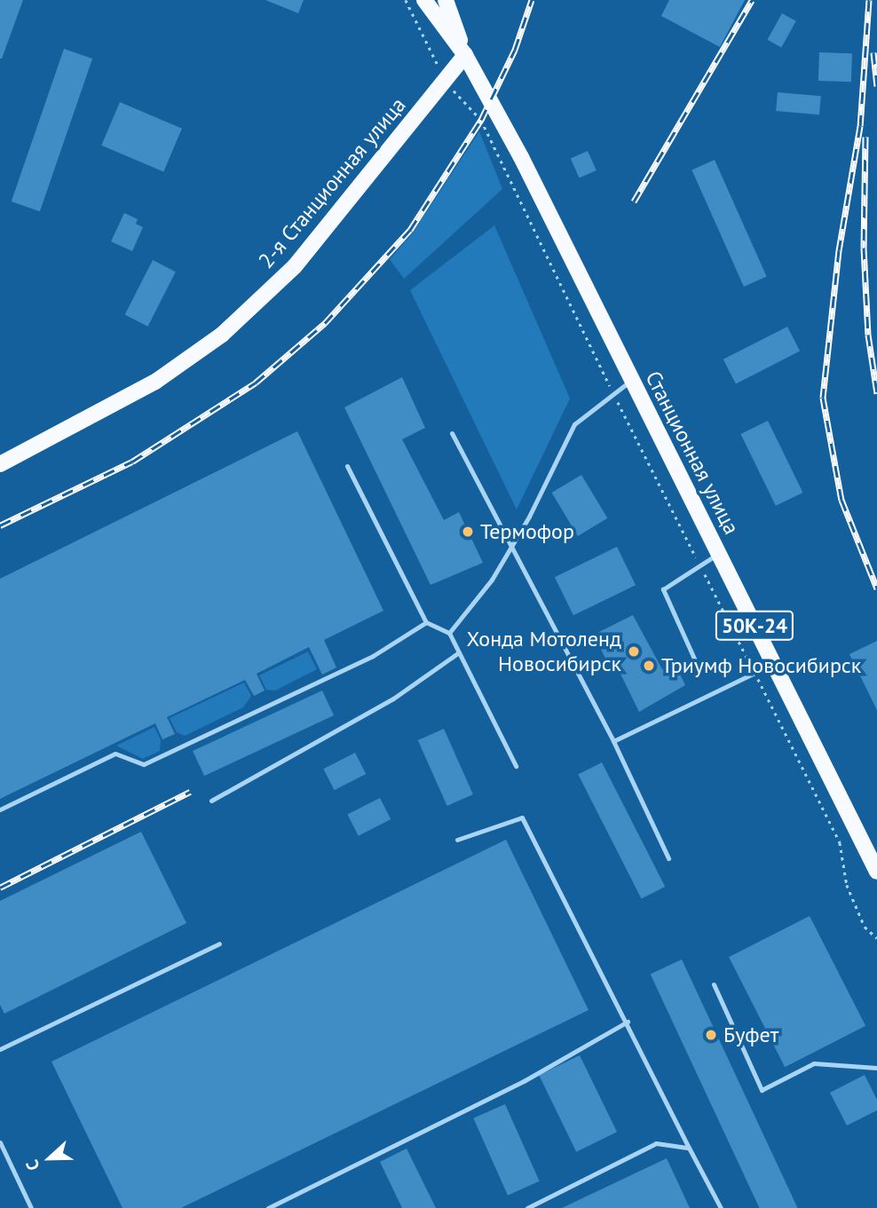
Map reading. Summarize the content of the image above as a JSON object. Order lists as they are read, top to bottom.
{
  "streets": {
    "main road": ["2-я Станционная улица", "Станционная улица", "50К-24"]
  },
  "crossings": [
    ["2-я Станционная улица", "Станционная улица"]
  ],
  "places": [
    "Термофор",
    "Хонда Мотоленд Новосибирск",
    "Триумф Новосибирск",
    "Буфет"
  ],
  "north": "left"
}
